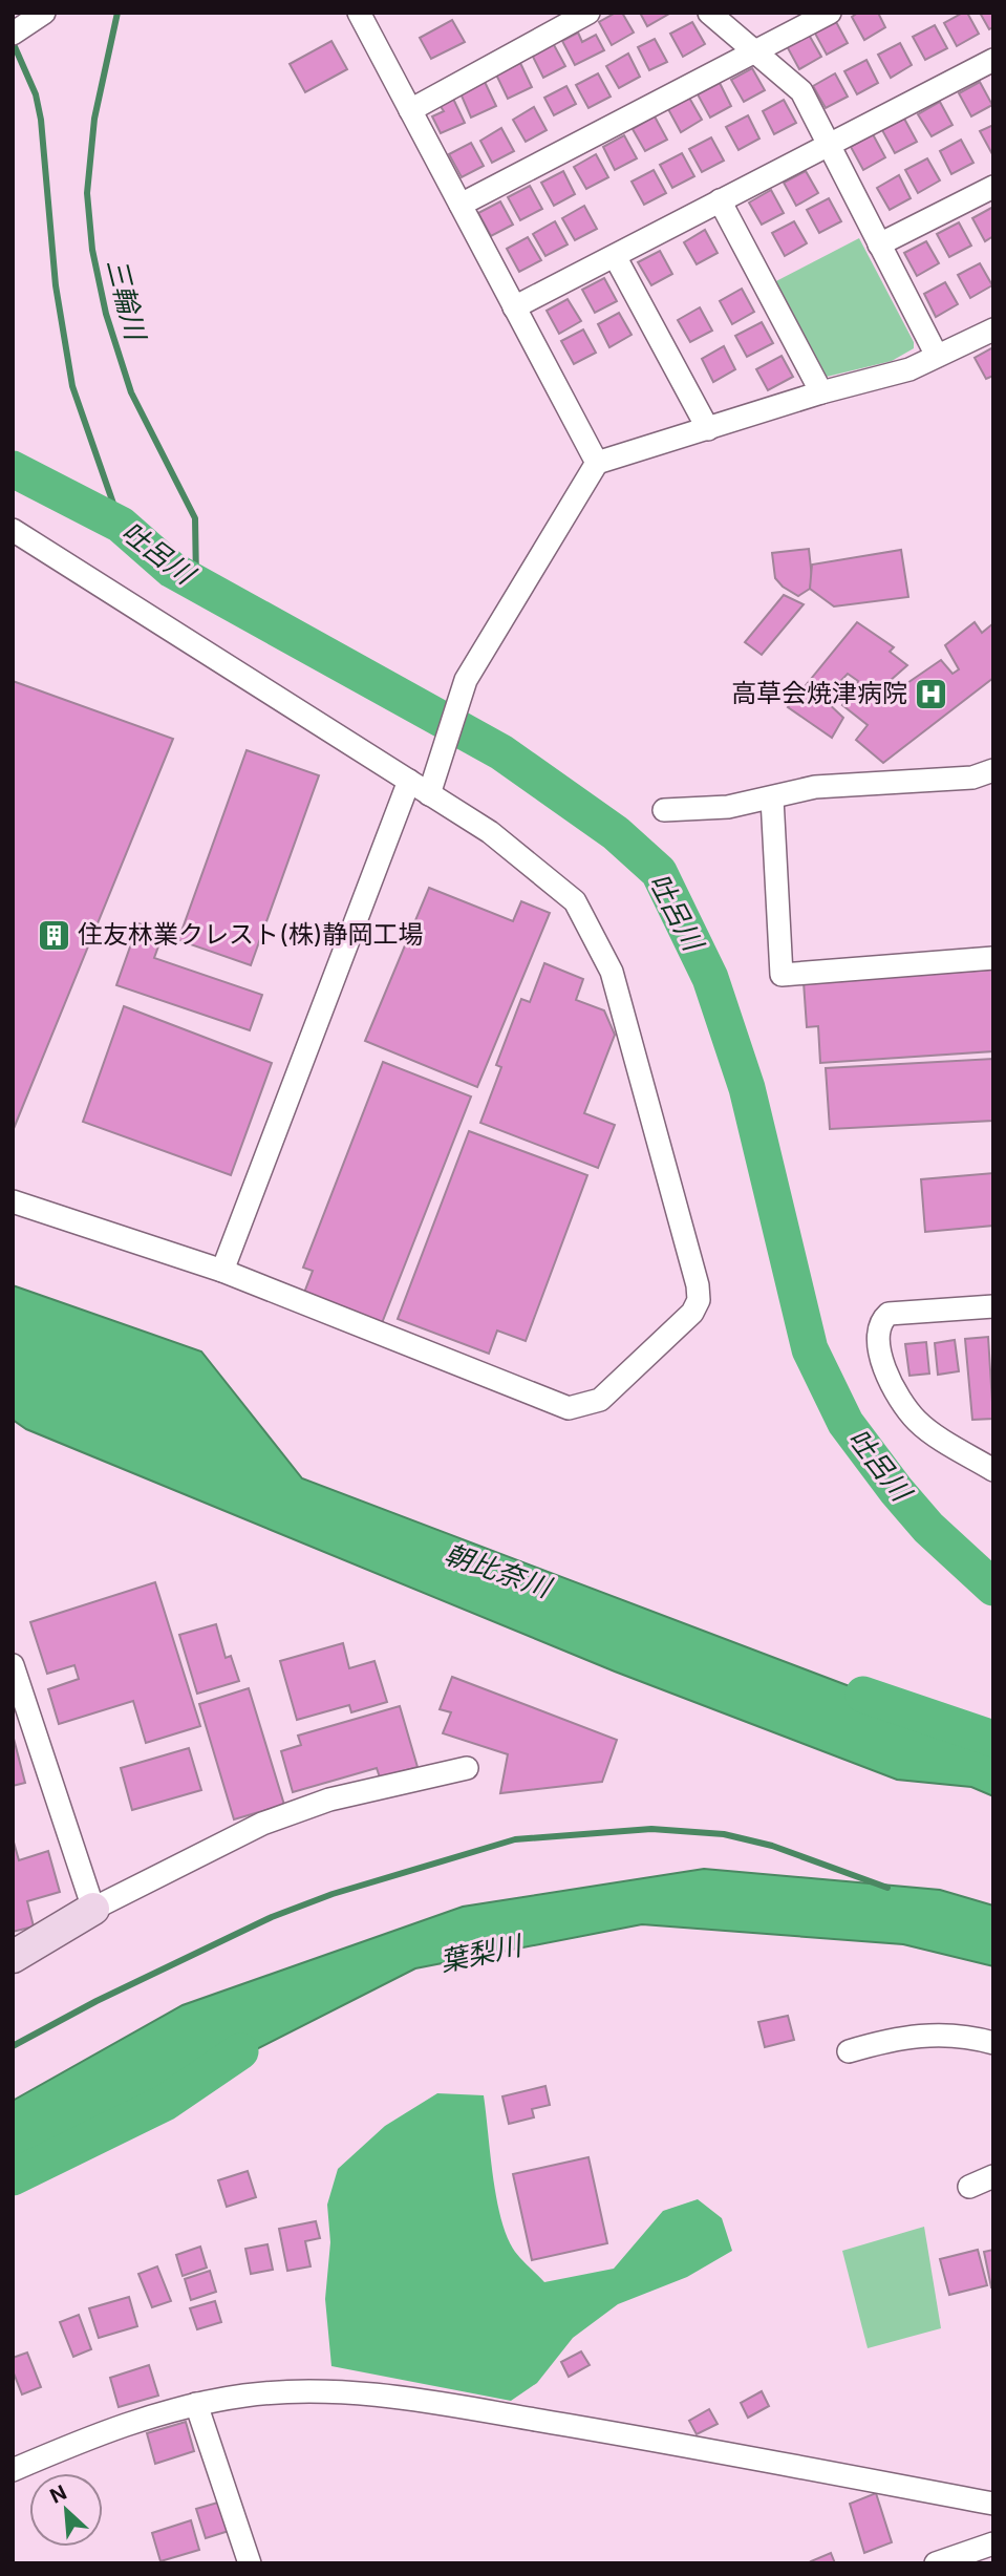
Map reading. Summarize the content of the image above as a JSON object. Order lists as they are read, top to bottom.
{
  "water": [
    "三輪川",
    "吐呂川",
    "朝比奈川",
    "葉梨川"
  ],
  "places": {
    "hospital": ["高草会焼津病院"],
    "building": ["住友林業クレスト(株)静岡工場"]
  },
  "north": "top left"
}
